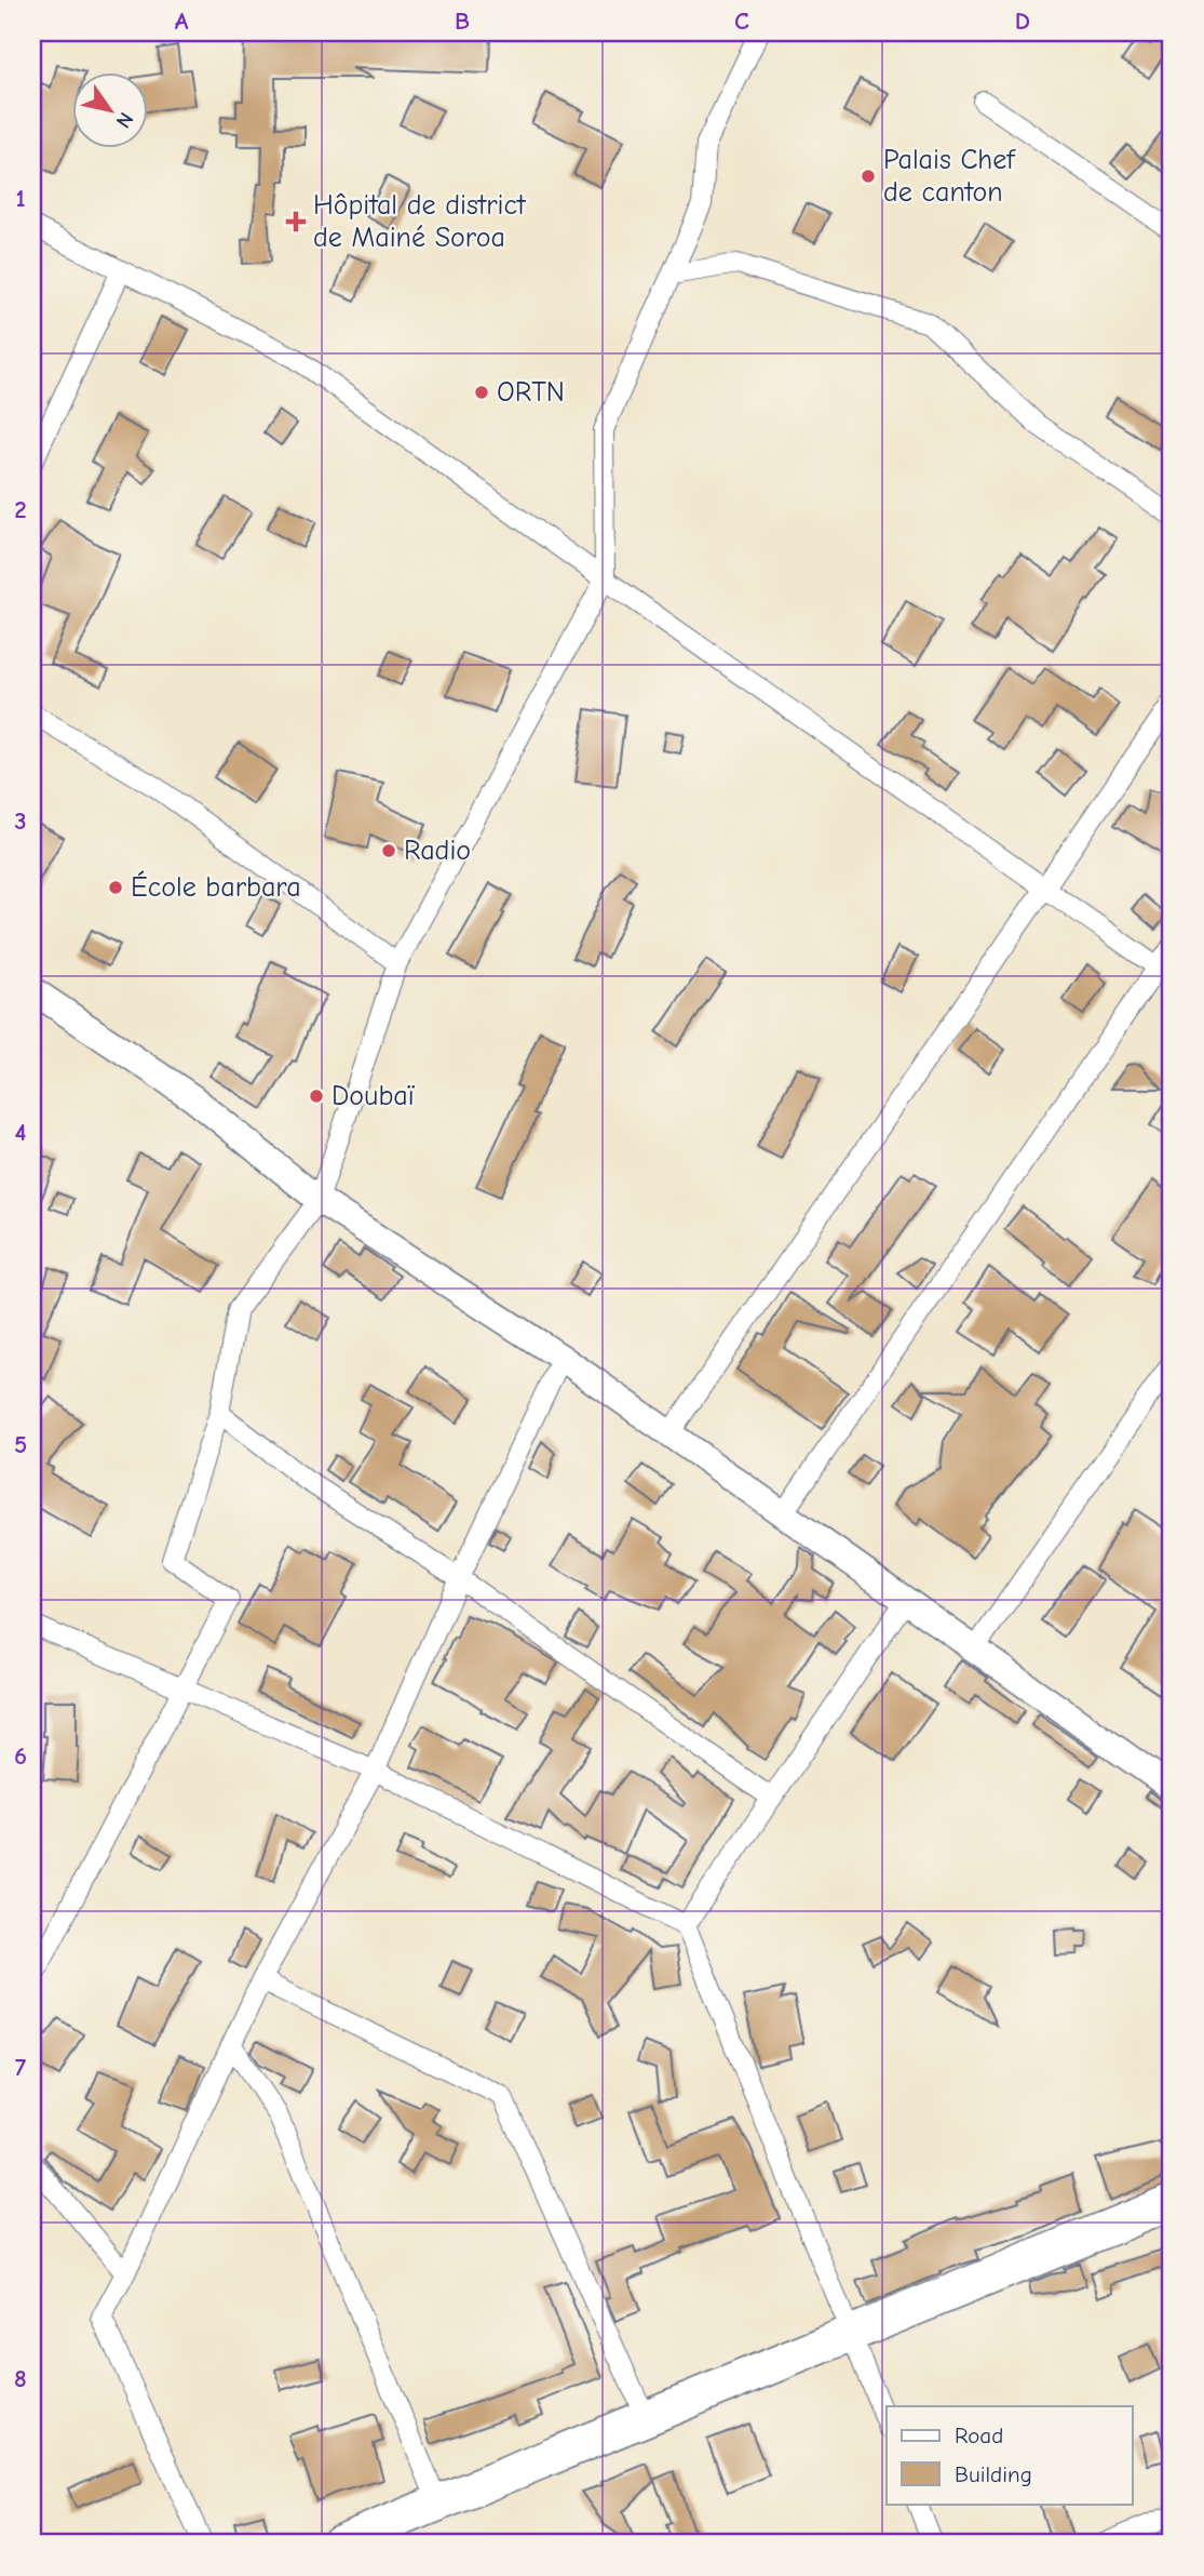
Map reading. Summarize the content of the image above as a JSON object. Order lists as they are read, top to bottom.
{
  "places": {
    "other": [
      "Palais Chef de canton",
      "ORTN",
      "Radio",
      "École barbara",
      "Doubaï"
    ],
    "health": ["Hôpital de district de Mainé Soroa"]
  },
  "legend": ["Road", "Building"],
  "north": "bottom right",
  "grid": {
    "columns": [
      "A",
      "B",
      "C",
      "D"
    ],
    "rows": [
      "1",
      "2",
      "3",
      "4",
      "5",
      "6",
      "7",
      "8"
    ]
  }
}
